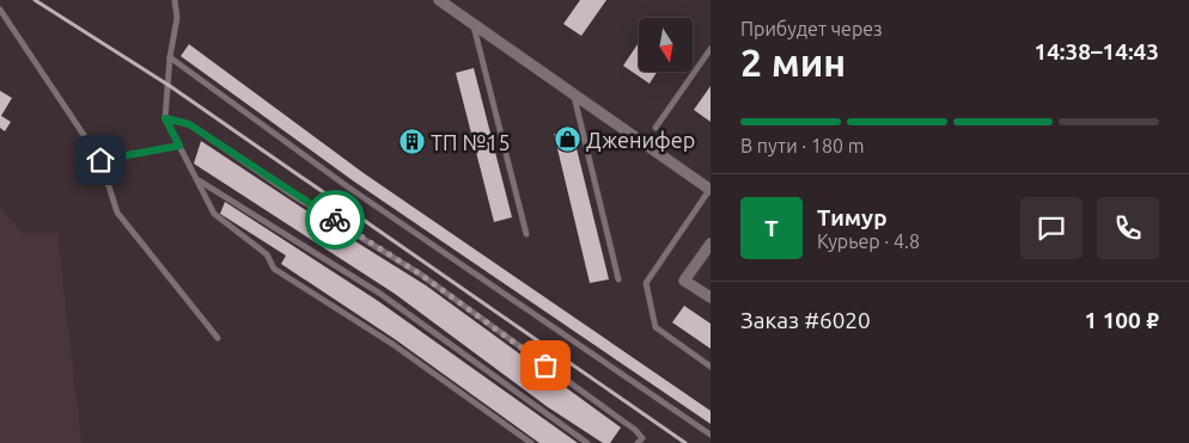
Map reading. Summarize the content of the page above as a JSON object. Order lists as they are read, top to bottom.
{
  "places": {
    "shop": ["Дженифер"],
    "building": ["ТП №15"]
  },
  "north": "bottom",
  "page": {
    "heading": ["2 мин", "Прибудет через", "14:38–14:43"],
    "panel": [
      "Тимур",
      "Курьер · 4.8",
      "Заказ #6020",
      "1 100 ₽"
    ],
    "bar": "В пути · 180 m",
    "round": "Т"
  }
}
